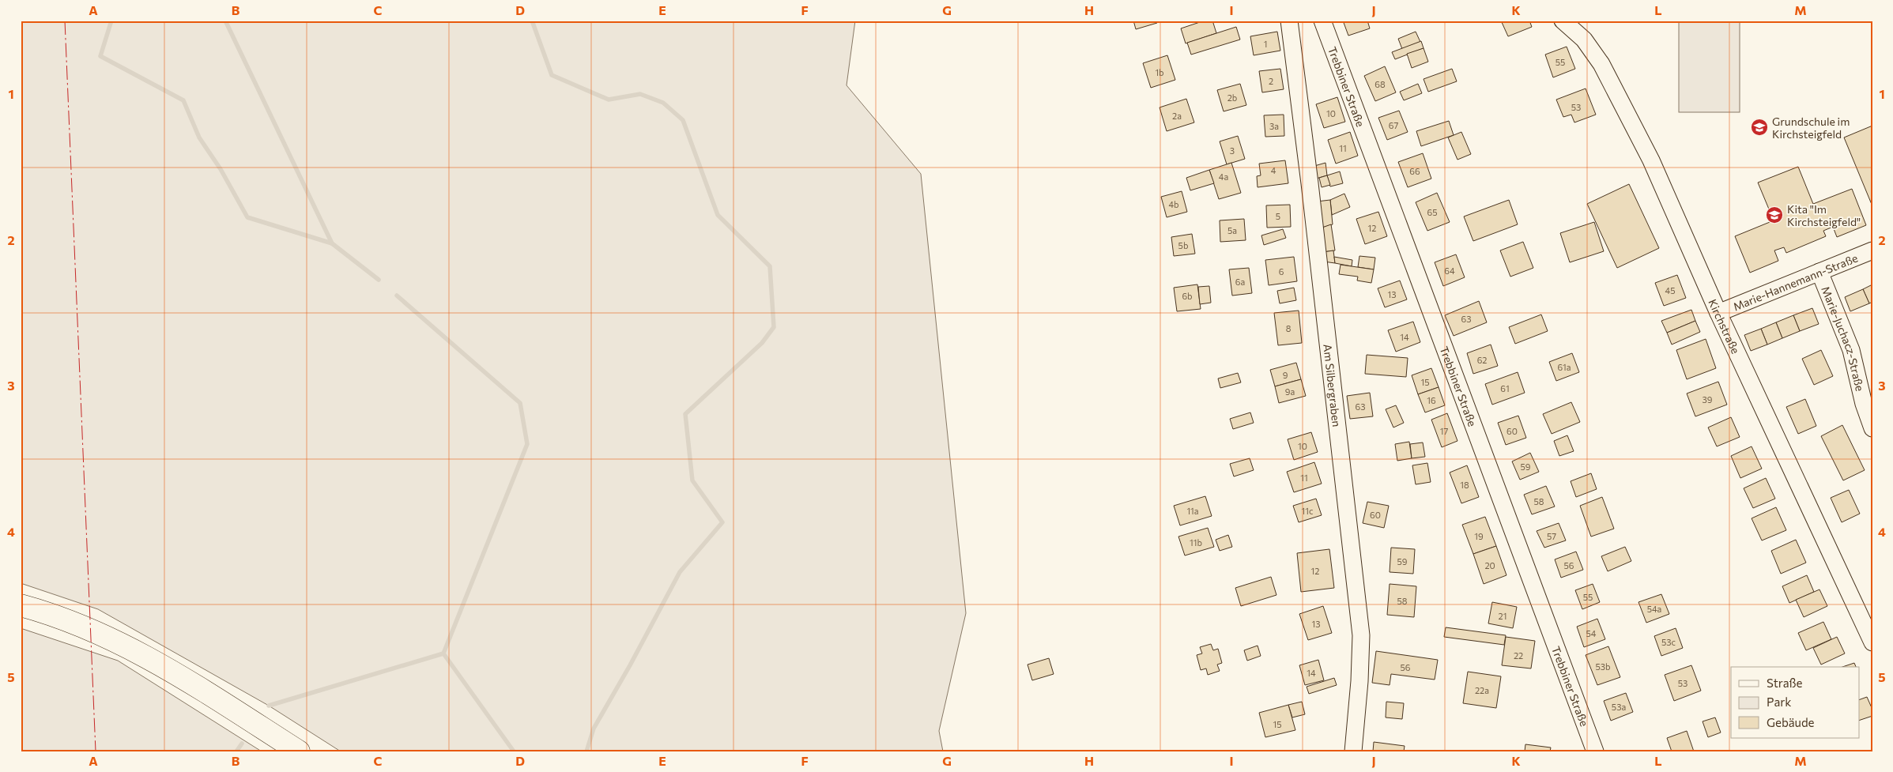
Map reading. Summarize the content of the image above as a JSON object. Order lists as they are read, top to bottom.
{
  "streets": {
    "street": [
      "Trebbiner Straße",
      "Marie-Hannemann-Straße",
      "Kirchstraße",
      "Marie-Juchacz-Straße",
      "Am Silbergraben"
    ]
  },
  "crossings": [
    ["Marie-Hannemann-Straße", "Kirchstraße"],
    ["Marie-Hannemann-Straße", "Marie-Juchacz-Straße"]
  ],
  "places": {
    "school or university": ["Grundschule im Kirchsteigfeld", "Kita \"Im Kirchsteigfeld\""]
  },
  "house_numbers": [
    "1",
    "55",
    "1b",
    "2",
    "68",
    "2b",
    "53",
    "10",
    "2a",
    "67",
    "3a",
    "11",
    "3",
    "4",
    "66",
    "4a",
    "4b",
    "65",
    "5",
    "12",
    "5a",
    "5b",
    "64",
    "6",
    "6a",
    "45",
    "13",
    "6b",
    "63",
    "8",
    "14",
    "62",
    "61a",
    "9",
    "15",
    "61",
    "9a",
    "39",
    "16",
    "63",
    "17",
    "60",
    "10",
    "59",
    "11",
    "18",
    "58",
    "11a",
    "11c",
    "60",
    "19",
    "57",
    "11b",
    "59",
    "20",
    "56",
    "12",
    "55",
    "58",
    "54a",
    "21",
    "13",
    "54",
    "53c",
    "22",
    "53b",
    "56",
    "14",
    "53",
    "22a",
    "53a",
    "15"
  ],
  "legend": ["Straße", "Park", "Gebäude"],
  "grid": {
    "columns": [
      "A",
      "B",
      "C",
      "D",
      "E",
      "F",
      "G",
      "H",
      "I",
      "J",
      "K",
      "L",
      "M"
    ],
    "rows": [
      "1",
      "2",
      "3",
      "4",
      "5"
    ]
  }
}
